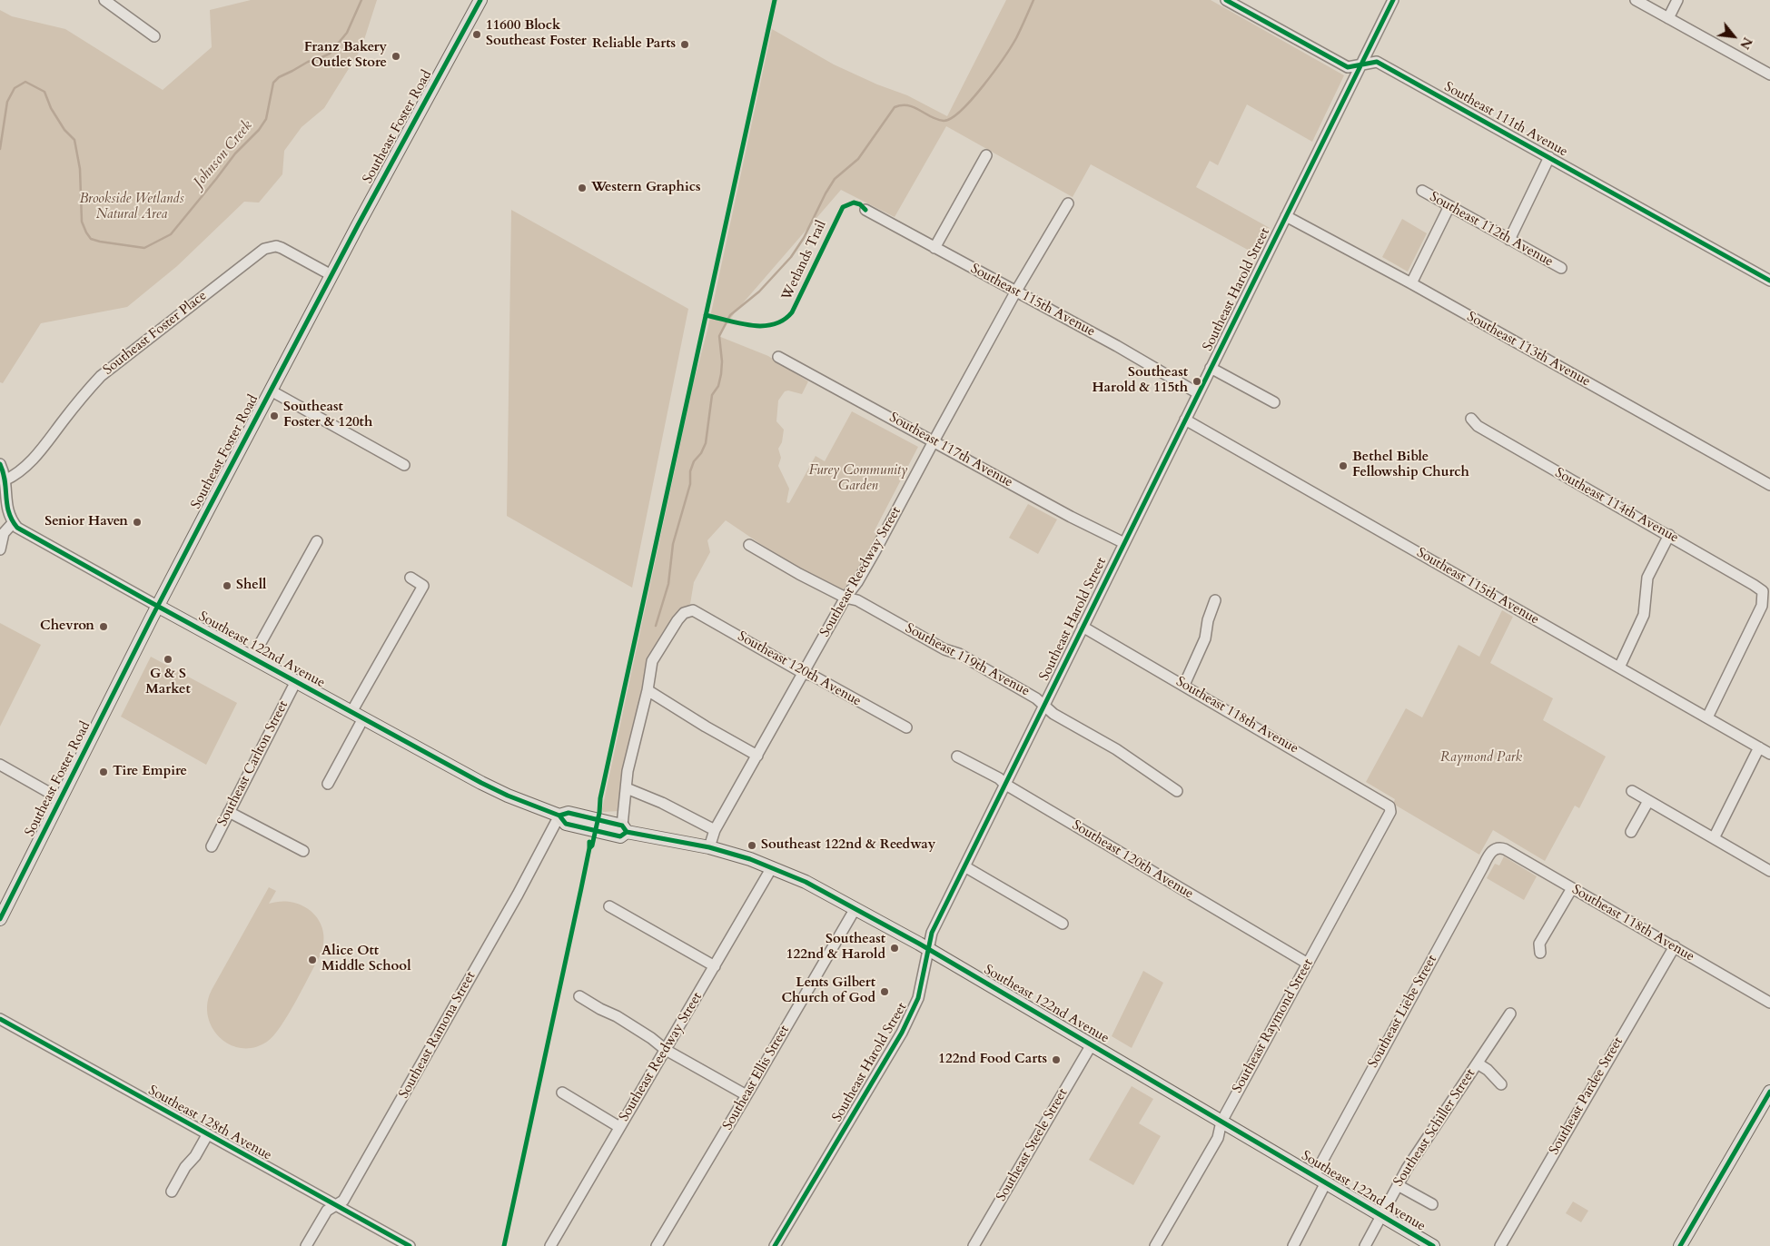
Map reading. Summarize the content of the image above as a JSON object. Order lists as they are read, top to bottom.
{
  "streets": {
    "main road": ["Southeast Foster Road", "Southeast 122nd Avenue"],
    "street": [
      "Southeast 111th Avenue",
      "Southeast 112th Avenue",
      "Southeast Harold Street",
      "Southeast 115th Avenue",
      "Southeast Foster Place",
      "Southeast 113th Avenue",
      "Southeast 117th Avenue",
      "Southeast 114th Avenue",
      "Southeast Reedway Street",
      "Southeast 119th Avenue",
      "Southeast 120th Avenue",
      "Southeast 118th Avenue",
      "Southeast Carlton Street",
      "Southeast Liebe Street",
      "Southeast Raymond Street",
      "Southeast Ramona Street",
      "Southeast Ellis Street",
      "Southeast Pardee Street",
      "Southeast 128th Avenue",
      "Southeast Schiller Street",
      "Southeast Steele Street"
    ],
    "cycle path": ["Wetlands Trail"]
  },
  "crossings": [
    ["Southeast 111th Avenue", "Southeast Harold Street"],
    ["Southeast Foster Road", "Southeast Foster Place"],
    ["Southeast Foster Road", "Southeast 122nd Avenue"],
    ["Southeast Harold Street", "Southeast 115th Avenue"],
    ["Southeast Harold Street", "Southeast 113th Avenue"],
    ["Southeast Harold Street", "Southeast 117th Avenue"],
    ["Southeast Harold Street", "Southeast 122nd Avenue"],
    ["Southeast Harold Street", "Southeast 119th Avenue"],
    ["Southeast Harold Street", "Southeast 120th Avenue"],
    ["Southeast Harold Street", "Southeast 118th Avenue"],
    ["Southeast 115th Avenue", "Southeast 114th Avenue"],
    ["Southeast 115th Avenue", "Southeast Reedway Street"],
    ["Southeast 117th Avenue", "Southeast Reedway Street"],
    ["Southeast Reedway Street", "Southeast 122nd Avenue"],
    ["Southeast Reedway Street", "Southeast 119th Avenue"],
    ["Southeast Reedway Street", "Southeast 120th Avenue"],
    ["Southeast 122nd Avenue", "Southeast Carlton Street"],
    ["Southeast 122nd Avenue", "Southeast Liebe Street"],
    ["Southeast 122nd Avenue", "Southeast Raymond Street"],
    ["Southeast 122nd Avenue", "Southeast Ramona Street"],
    ["Southeast 122nd Avenue", "Southeast Ellis Street"],
    ["Southeast 122nd Avenue", "Southeast Schiller Street"],
    ["Southeast 122nd Avenue", "Southeast Steele Street"],
    ["Southeast 120th Avenue", "Southeast Raymond Street"],
    ["Southeast 118th Avenue", "Southeast Liebe Street"],
    ["Southeast 118th Avenue", "Southeast Raymond Street"],
    ["Southeast 118th Avenue", "Southeast Pardee Street"],
    ["Southeast Ramona Street", "Southeast 128th Avenue"]
  ],
  "water": ["Johnson Creek"],
  "parks": ["Brookside Wetlands Natural Area", "Furey Community Garden", "Raymond Park"],
  "places": [
    "11600 Block Southeast Foster",
    "Reliable Parts",
    "Franz Bakery Outlet Store",
    "Western Graphics",
    "Southeast Harold & 115th",
    "Southeast Foster & 120th",
    "Bethel Bible Fellowship Church",
    "Senior Haven",
    "Shell",
    "Chevron",
    "G & S Market",
    "Tire Empire",
    "Southeast 122nd & Reedway",
    "Southeast 122nd & Harold",
    "Alice Ott Middle School",
    "Lents Gilbert Church of God",
    "122nd Food Carts"
  ],
  "north": "bottom right"
}
